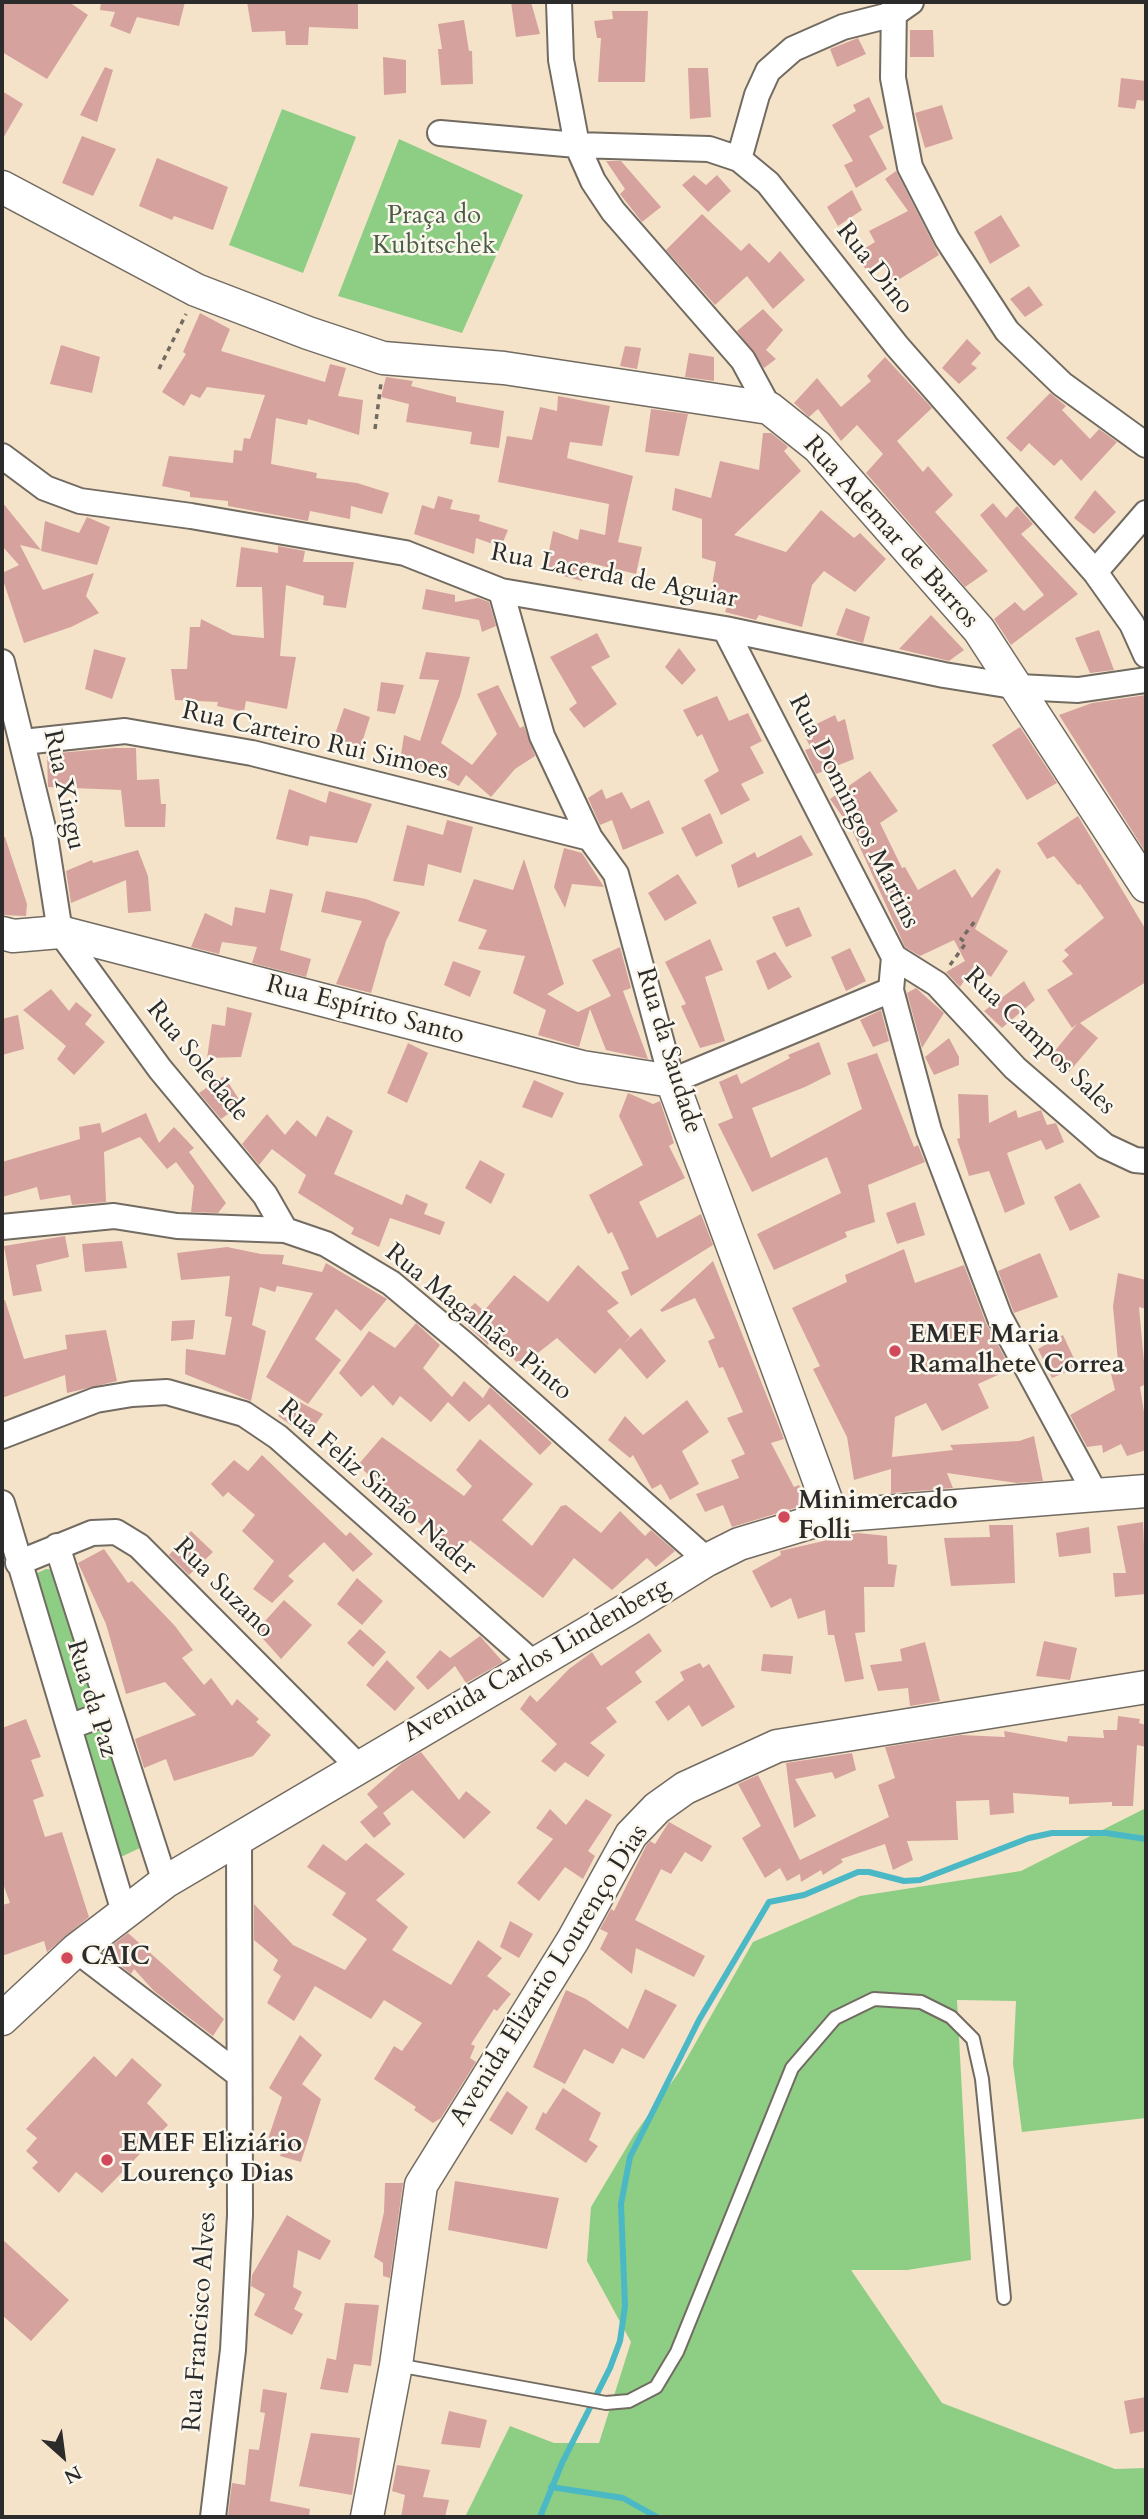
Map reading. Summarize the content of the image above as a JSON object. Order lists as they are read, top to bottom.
{
  "streets": {
    "street": [
      "Rua Dino",
      "Rua Ademar de Barros",
      "Rua Lacerda de Aguiar",
      "Rua Carteiro Rui Simoes",
      "Rua Xingu",
      "Rua Domingos Martins",
      "Rua Espírito Santo",
      "Rua Campos Sales",
      "Rua da Saudade",
      "Rua Soledade",
      "Rua Magalhães Pinto",
      "Rua Feliz Simão Nader",
      "Rua Suzano",
      "Avenida Carlos Lindenberg",
      "Rua da Paz",
      "Avenida Elizario Lourenço Dias",
      "Rua Francisco Alves"
    ]
  },
  "crossings": [
    ["Rua Dino", "Rua Ademar de Barros"],
    ["Rua Ademar de Barros", "Rua Lacerda de Aguiar"],
    ["Rua Lacerda de Aguiar", "Rua Domingos Martins"],
    ["Rua Lacerda de Aguiar", "Rua da Saudade"],
    ["Rua Carteiro Rui Simoes", "Rua Xingu"],
    ["Rua Carteiro Rui Simoes", "Rua da Saudade"],
    ["Rua Xingu", "Rua Espírito Santo"],
    ["Rua Xingu", "Rua Soledade"],
    ["Rua Domingos Martins", "Rua Campos Sales"],
    ["Rua Domingos Martins", "Avenida Carlos Lindenberg"],
    ["Rua Espírito Santo", "Rua da Saudade"],
    ["Rua Espírito Santo", "Rua Soledade"],
    ["Rua da Saudade", "Avenida Carlos Lindenberg"],
    ["Rua Soledade", "Rua Magalhães Pinto"],
    ["Rua Magalhães Pinto", "Avenida Carlos Lindenberg"],
    ["Rua Feliz Simão Nader", "Avenida Carlos Lindenberg"],
    ["Rua Suzano", "Avenida Carlos Lindenberg"],
    ["Rua Suzano", "Rua da Paz"],
    ["Avenida Carlos Lindenberg", "Rua da Paz"],
    ["Avenida Carlos Lindenberg", "Rua Francisco Alves"]
  ],
  "parks": ["Praça do Kubitschek"],
  "places": [
    "EMEF Maria Ramalhete Correa",
    "Minimercado Folli",
    "CAIC",
    "EMEF Eliziário Lourenço Dias"
  ],
  "north": "bottom right"
}
